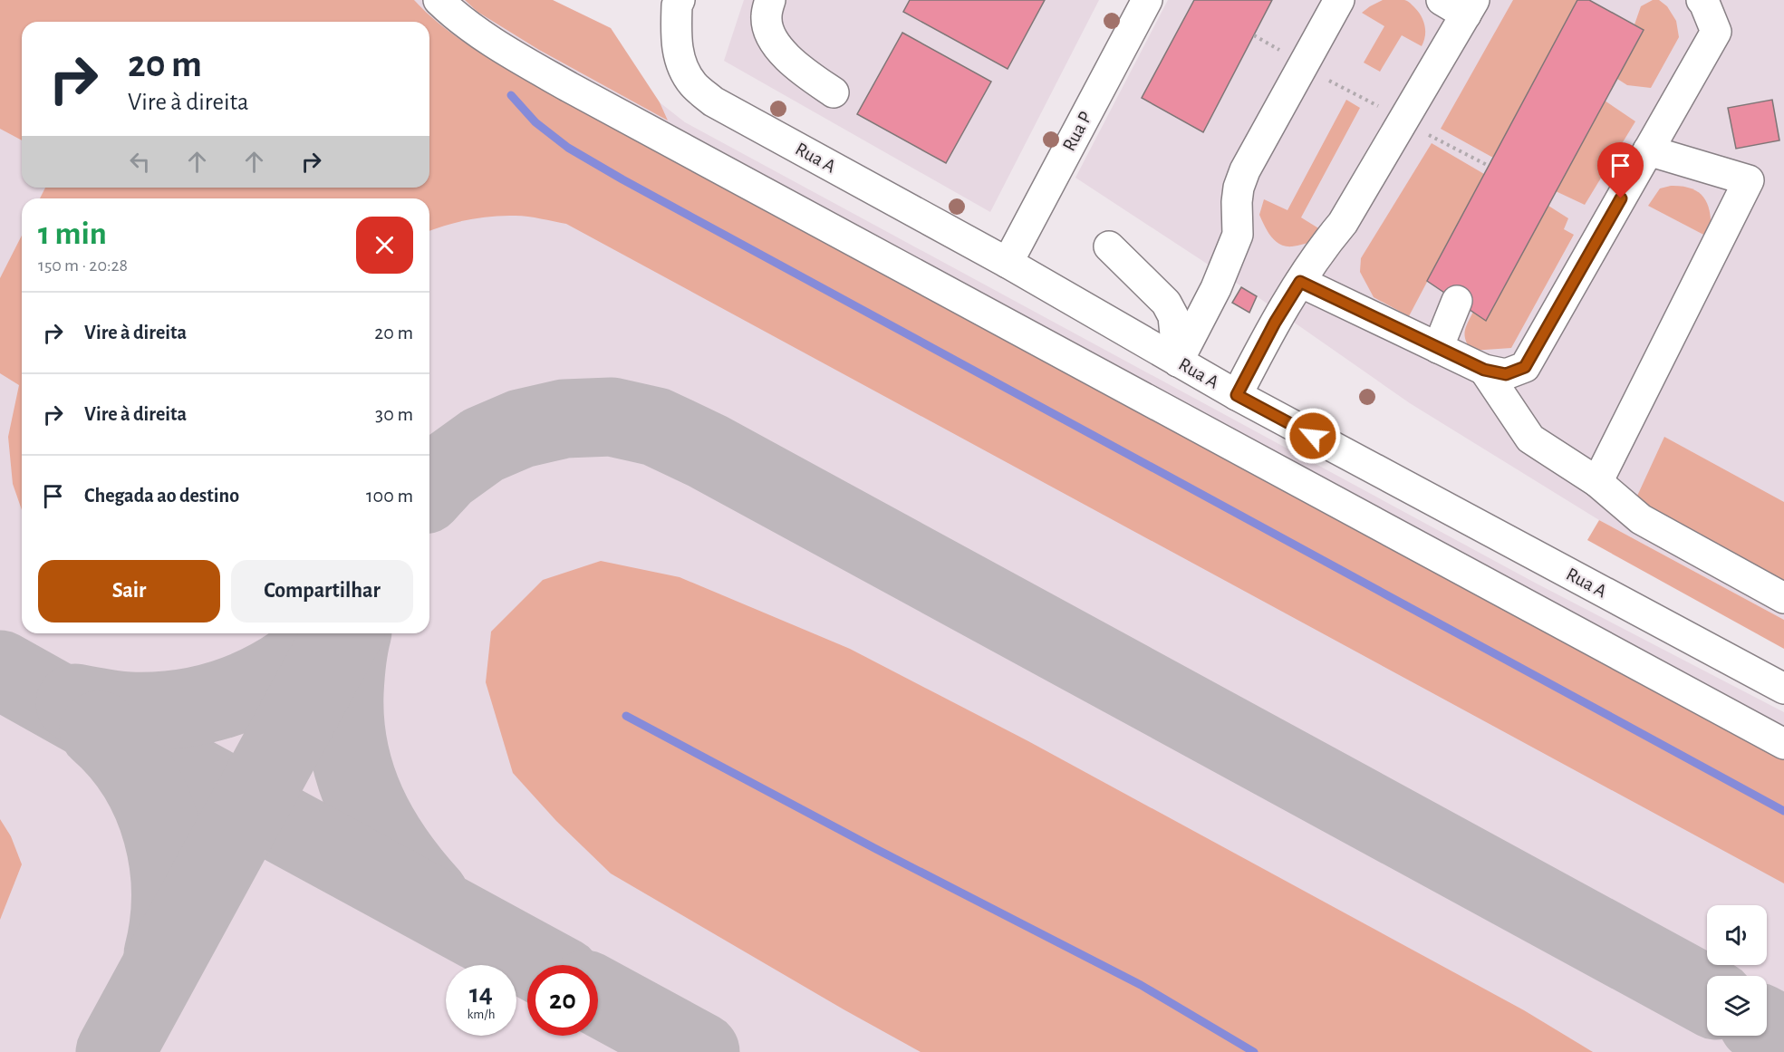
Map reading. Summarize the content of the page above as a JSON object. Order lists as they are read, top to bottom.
{
  "streets": {
    "lane": ["Rua P", "Rua A"]
  },
  "crossings": [
    ["Rua P", "Rua A"]
  ],
  "page": {
    "turn": ["20 m", "Vire à direita"],
    "heading": ["1 min", "150 m · 20:28"],
    "list": [
      {
        "name": "Vire à direita",
        "value": "20 m"
      },
      {
        "name": "Vire à direita",
        "value": "30 m"
      },
      {
        "name": "Chegada ao destino",
        "value": "100 m"
      }
    ],
    "buttons": ["Sair", "Compartilhar"],
    "speed": "14 km/h",
    "limit": "20"
  }
}
